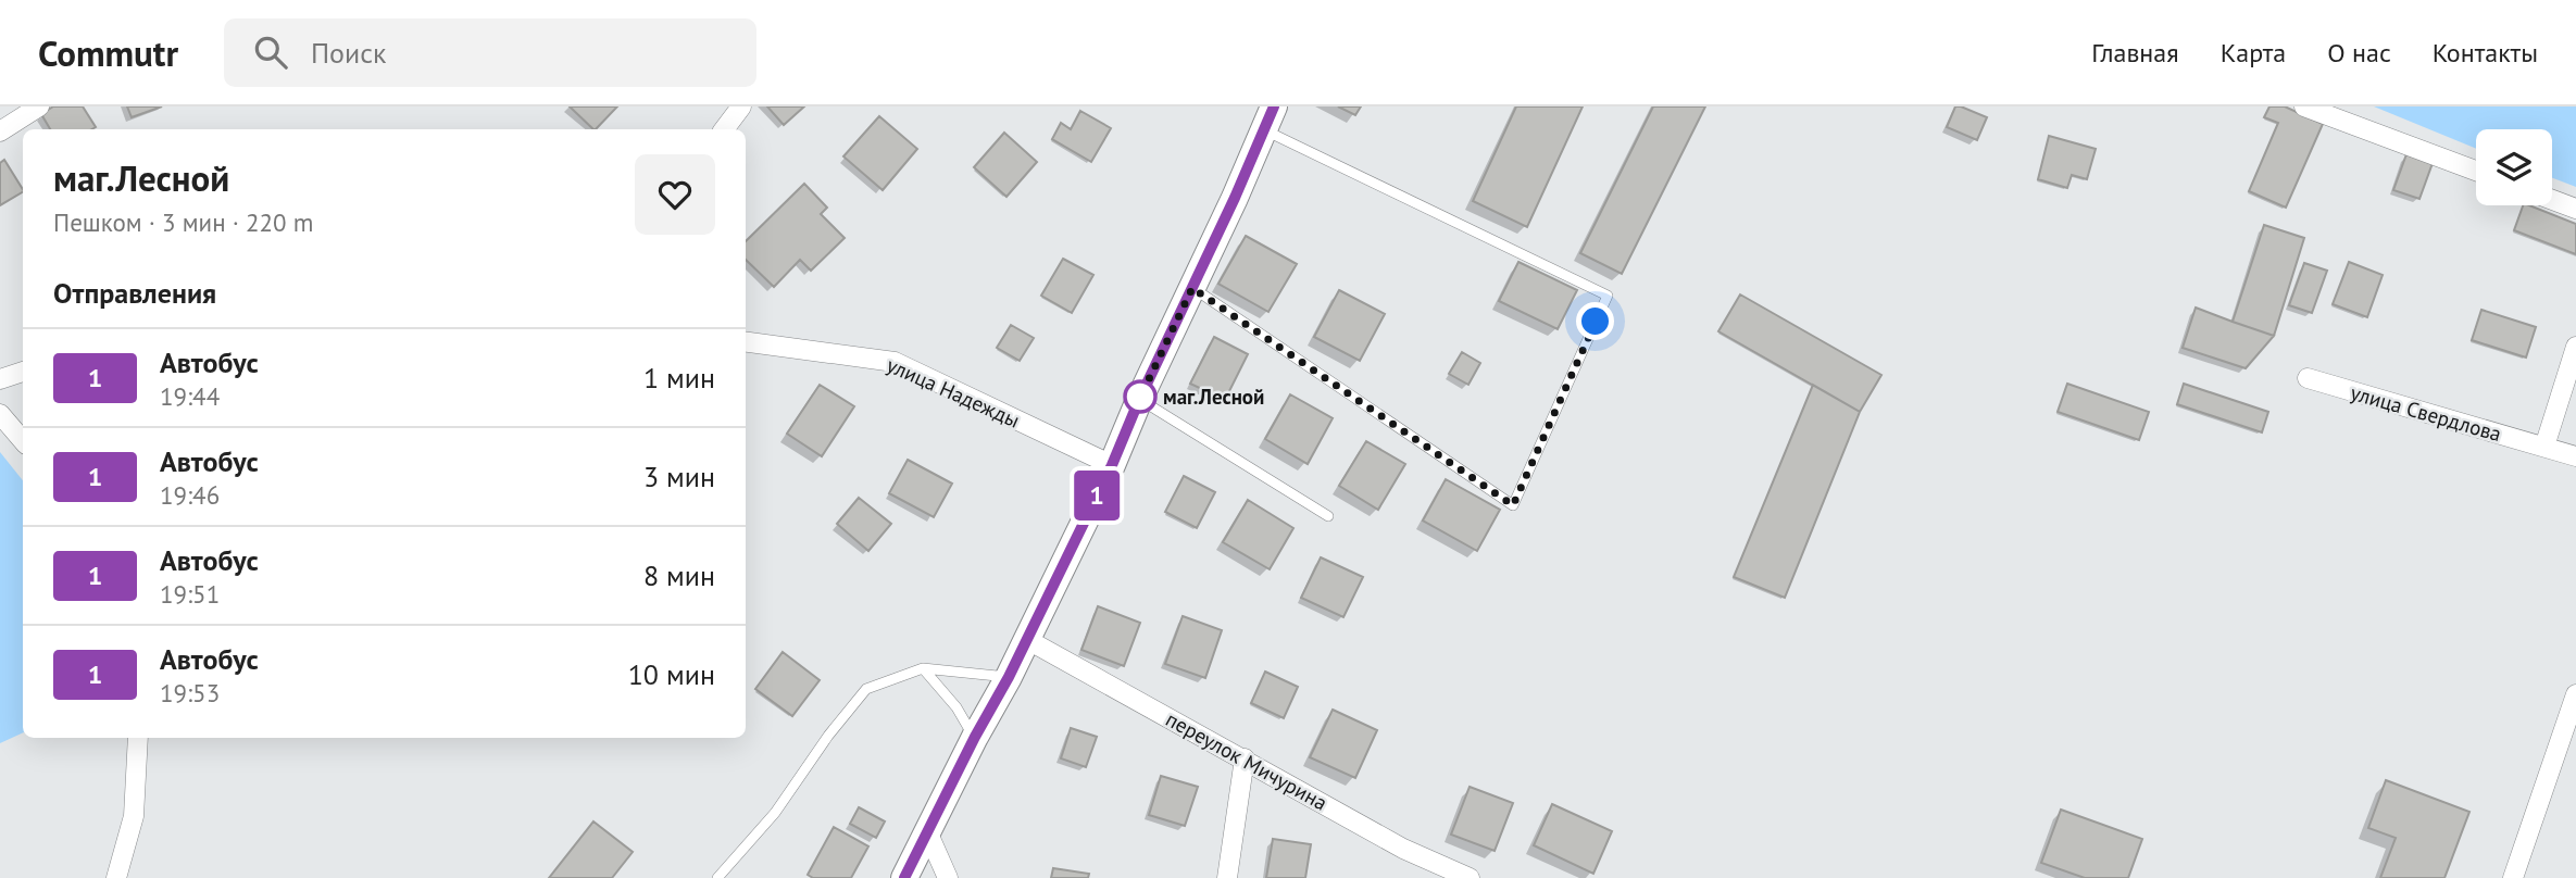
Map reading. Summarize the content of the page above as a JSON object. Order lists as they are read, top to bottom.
{
  "streets": {
    "street": ["улица Надежды", "улица Свердлова", "переулок Мичурина"]
  },
  "places": ["маг.Лесной"],
  "lines": ["bus line 1"],
  "page": {
    "header": "Commutr",
    "search": "Поиск",
    "nav": [
      "Главная",
      "Карта",
      "О нас",
      "Контакты"
    ],
    "on_map": "1",
    "heading": [
      ["маг.Лесной", "Пешком · 3 мин · 220 m"],
      "Отправления"
    ],
    "list": [
      {
        "mark": "1",
        "name": "Автобус",
        "note": "19:44",
        "value": "1 мин"
      },
      {
        "mark": "1",
        "name": "Автобус",
        "note": "19:46",
        "value": "3 мин"
      },
      {
        "mark": "1",
        "name": "Автобус",
        "note": "19:51",
        "value": "8 мин"
      },
      {
        "mark": "1",
        "name": "Автобус",
        "note": "19:53",
        "value": "10 мин"
      }
    ]
  }
}
